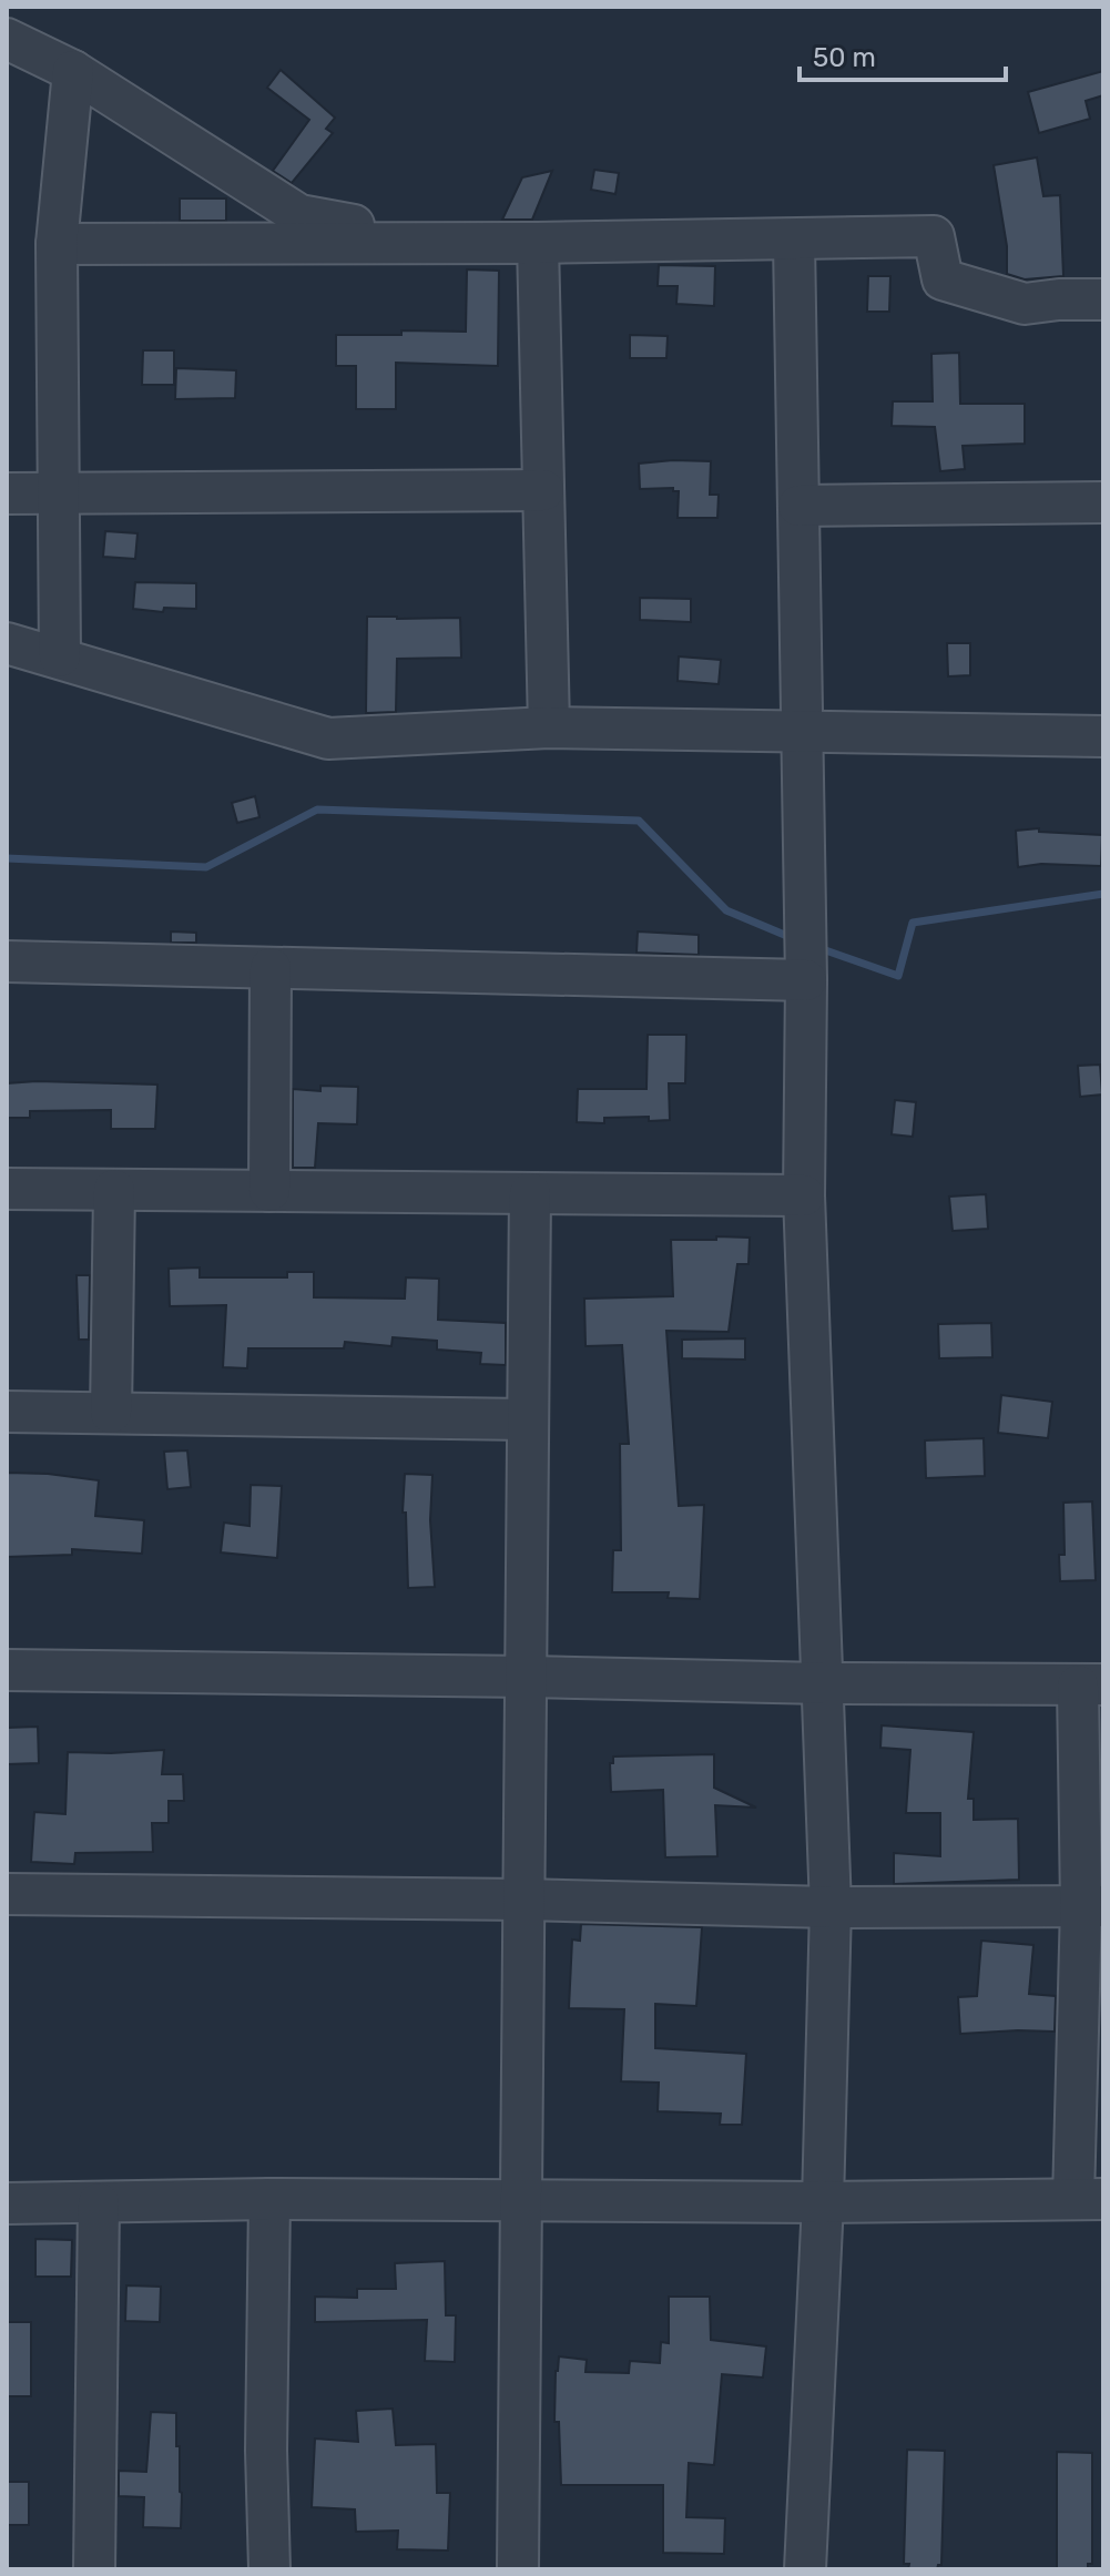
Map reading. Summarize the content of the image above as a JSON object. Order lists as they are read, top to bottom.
{
  "scale_bar": "50 m"
}
